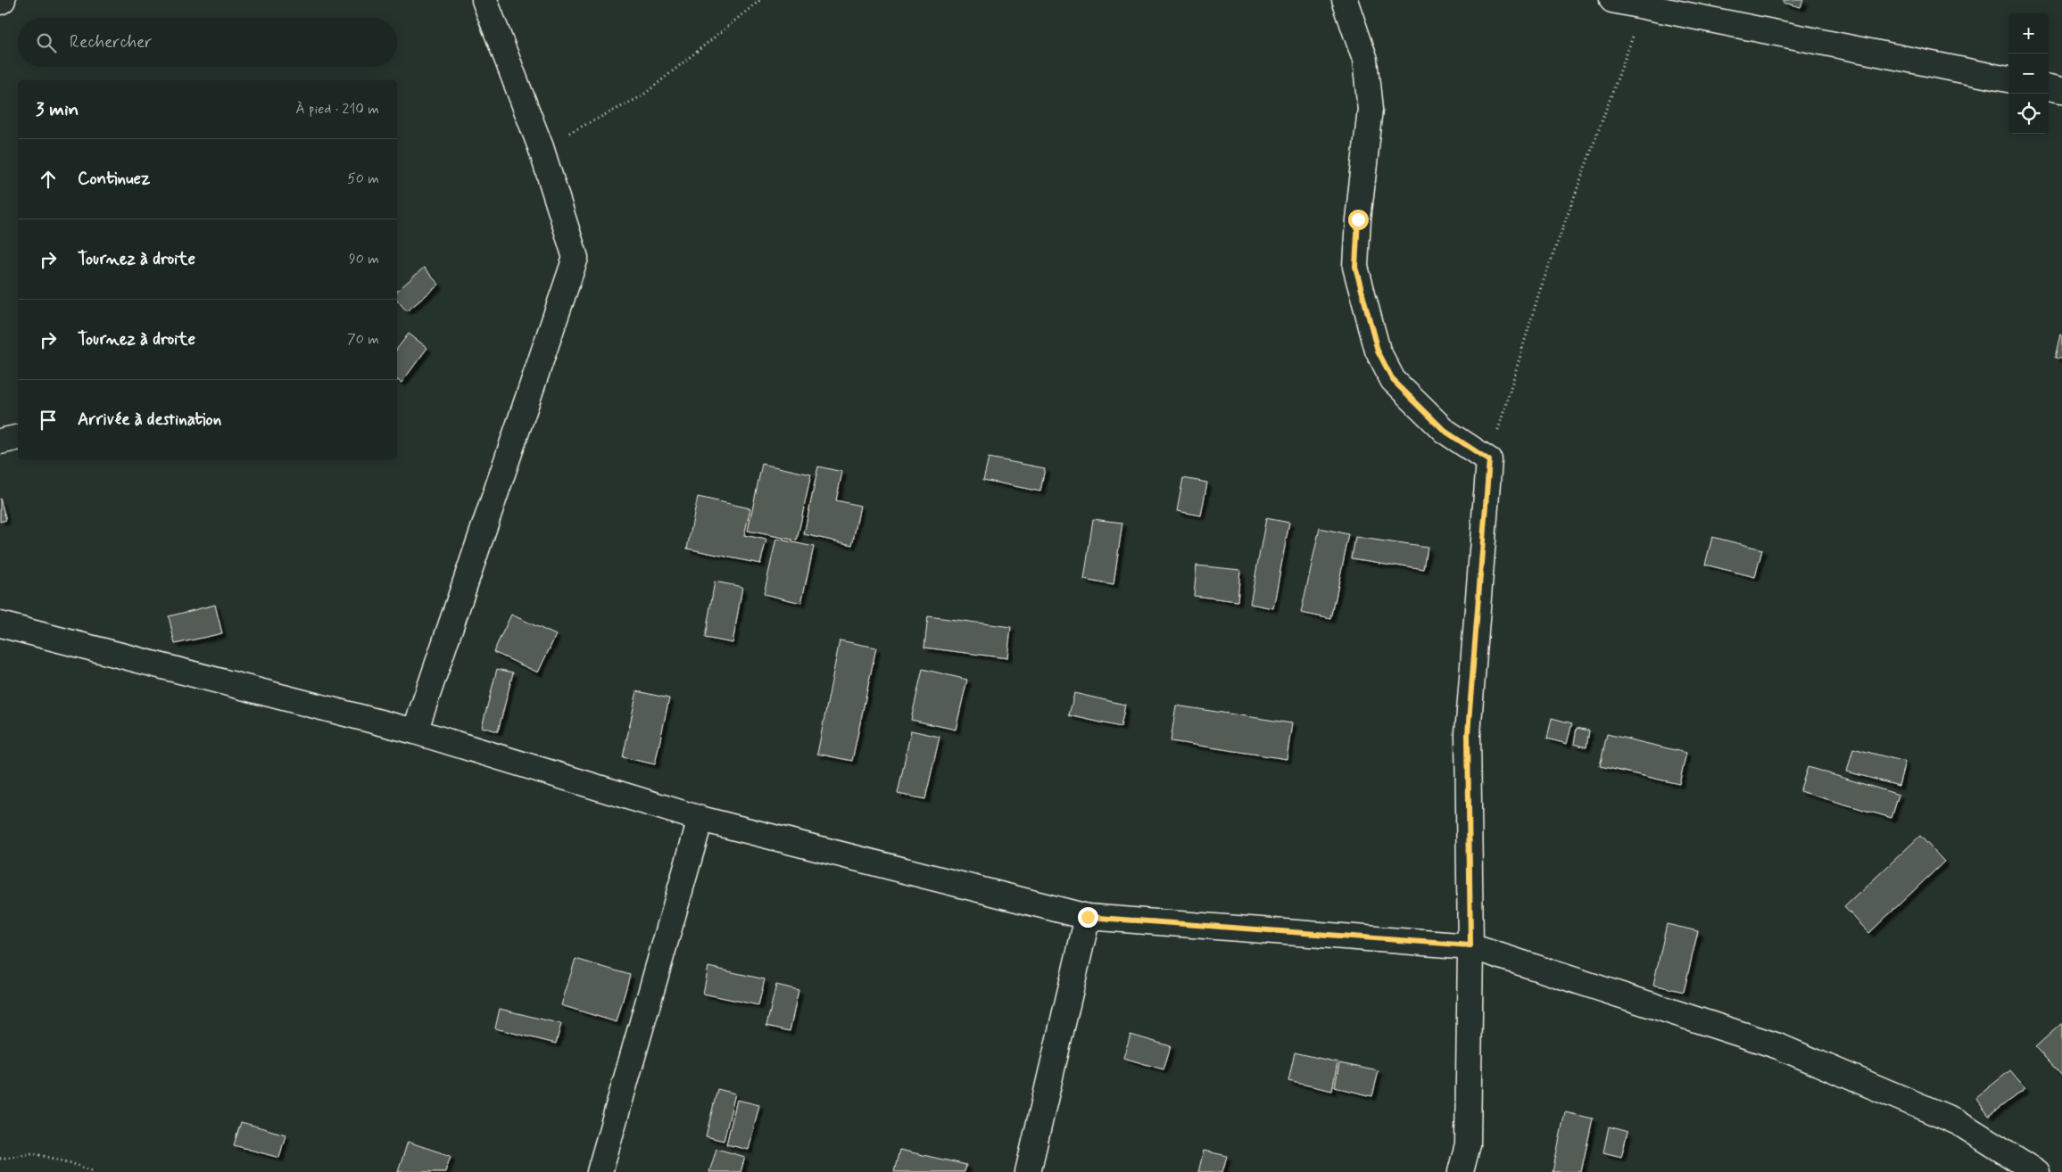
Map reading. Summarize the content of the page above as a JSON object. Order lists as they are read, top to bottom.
{
  "page": {
    "map_buttons": ["+", "−"],
    "search": "Rechercher",
    "heading": ["3 min", "À pied · 210 m"],
    "list": [
      ["Continuez", "50 m"],
      ["Tournez à droite", "90 m"],
      ["Tournez à droite", "70 m"],
      "Arrivée à destination"
    ]
  }
}
